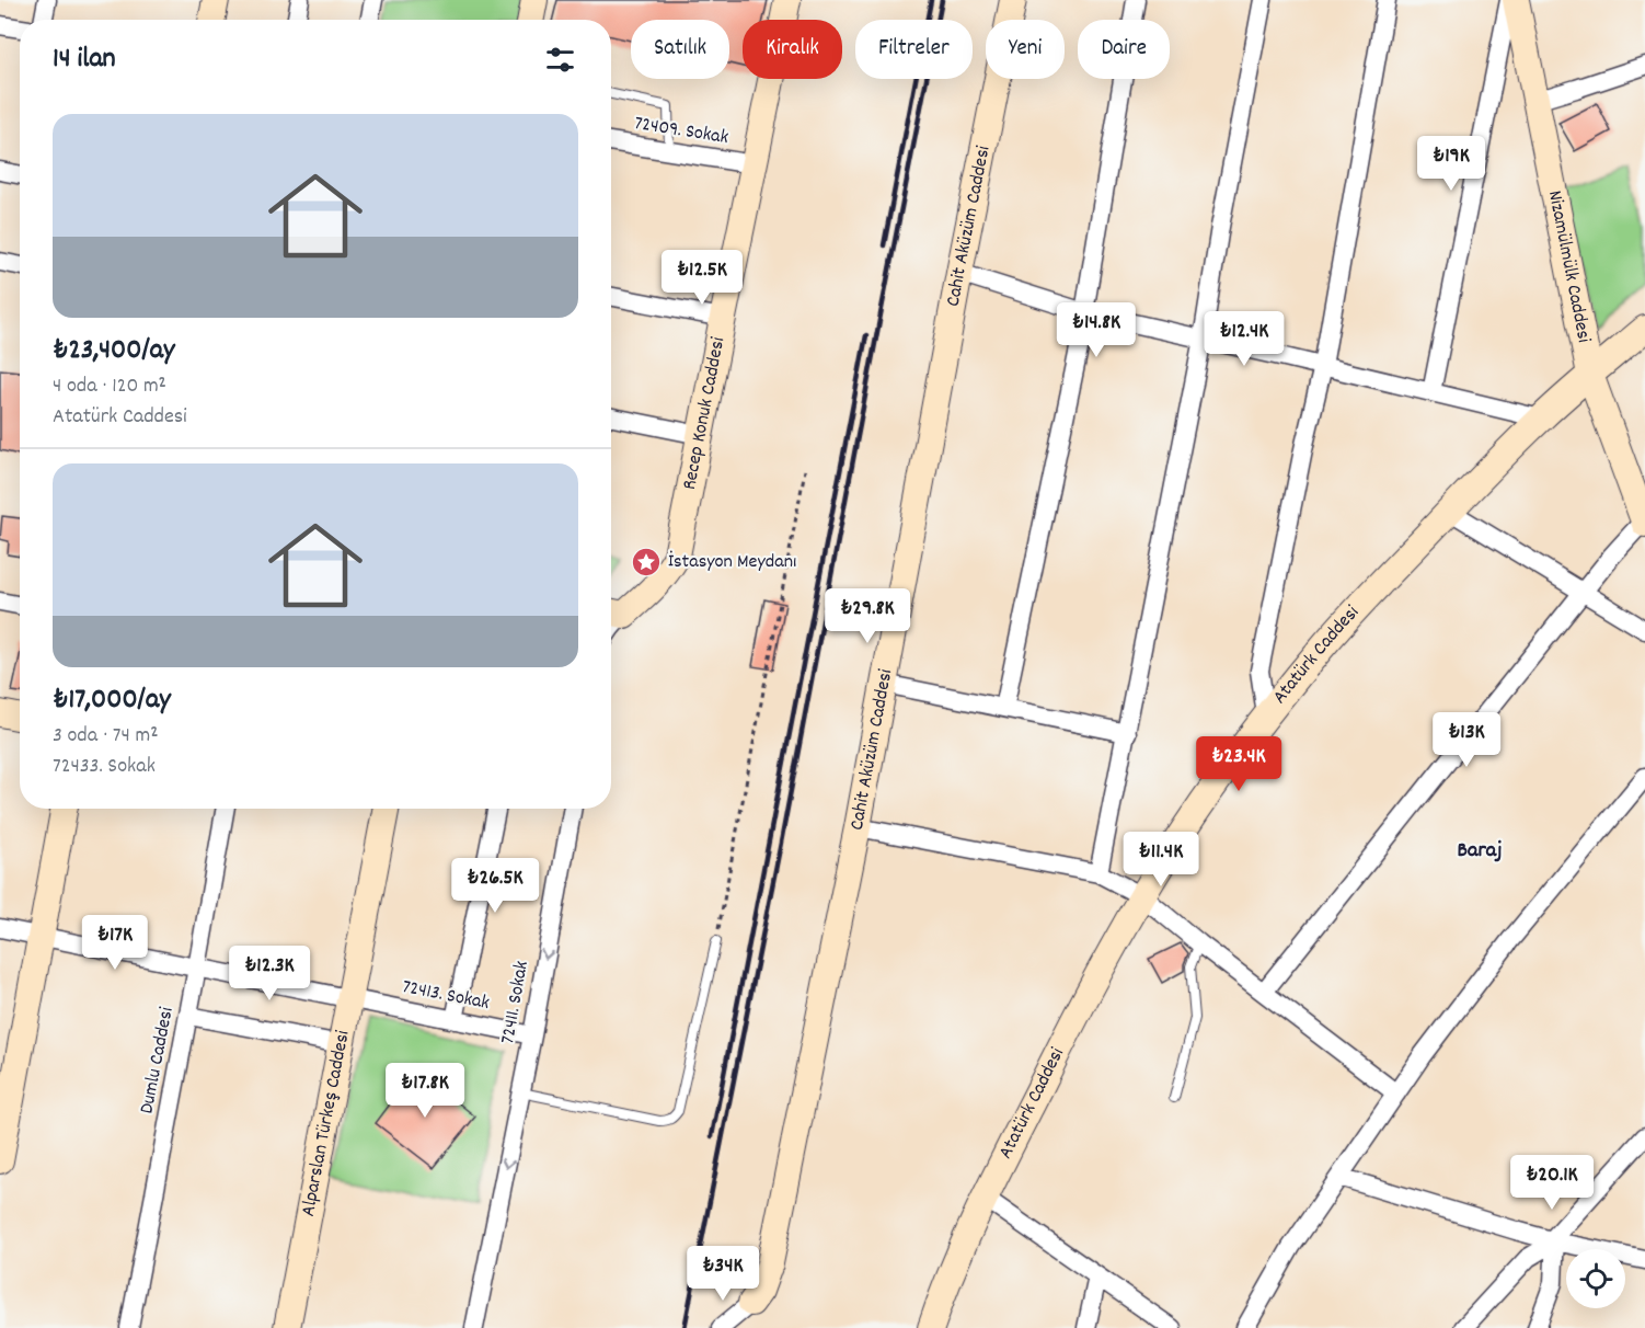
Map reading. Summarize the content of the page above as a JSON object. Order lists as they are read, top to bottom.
{
  "streets": {
    "street": [
      "72409. Sokak",
      "Cahit Aküzüm Caddesi",
      "Nizamülmülk Caddesi",
      "Recep Konuk Caddesi",
      "Atatürk Caddesi",
      "72413. Sokak",
      "72411. Sokak",
      "Dumlu Caddesi",
      "Alparslan Türkeş Caddesi"
    ]
  },
  "crossings": [
    ["72409. Sokak", "Recep Konuk Caddesi"],
    ["Nizamülmülk Caddesi", "Atatürk Caddesi"],
    ["72413. Sokak", "72411. Sokak"],
    ["72413. Sokak", "Dumlu Caddesi"],
    ["72413. Sokak", "Alparslan Türkeş Caddesi"]
  ],
  "districts": ["Baraj"],
  "places": {
    "place": ["İstasyon Meydanı"]
  },
  "page": {
    "chip": [
      "Satılık",
      "Kiralık",
      "Filtreler",
      "Yeni",
      "Daire"
    ],
    "heading": "14 ilan",
    "list": [
      {
        "name": "₺23,400/ay",
        "note": "4 oda · 120 m² · Atatürk Caddesi"
      },
      {
        "name": "₺17,000/ay",
        "note": "3 oda · 74 m² · 72433. Sokak"
      }
    ],
    "price": [
      "₺19K",
      "₺12.5K",
      "₺14.8K",
      "₺12.4K",
      "₺29.8K",
      "₺13K",
      "₺23.4K",
      "₺11.4K",
      "₺26.5K",
      "₺17K",
      "₺12.3K",
      "₺17.8K",
      "₺20.1K",
      "₺34K"
    ]
  }
}
